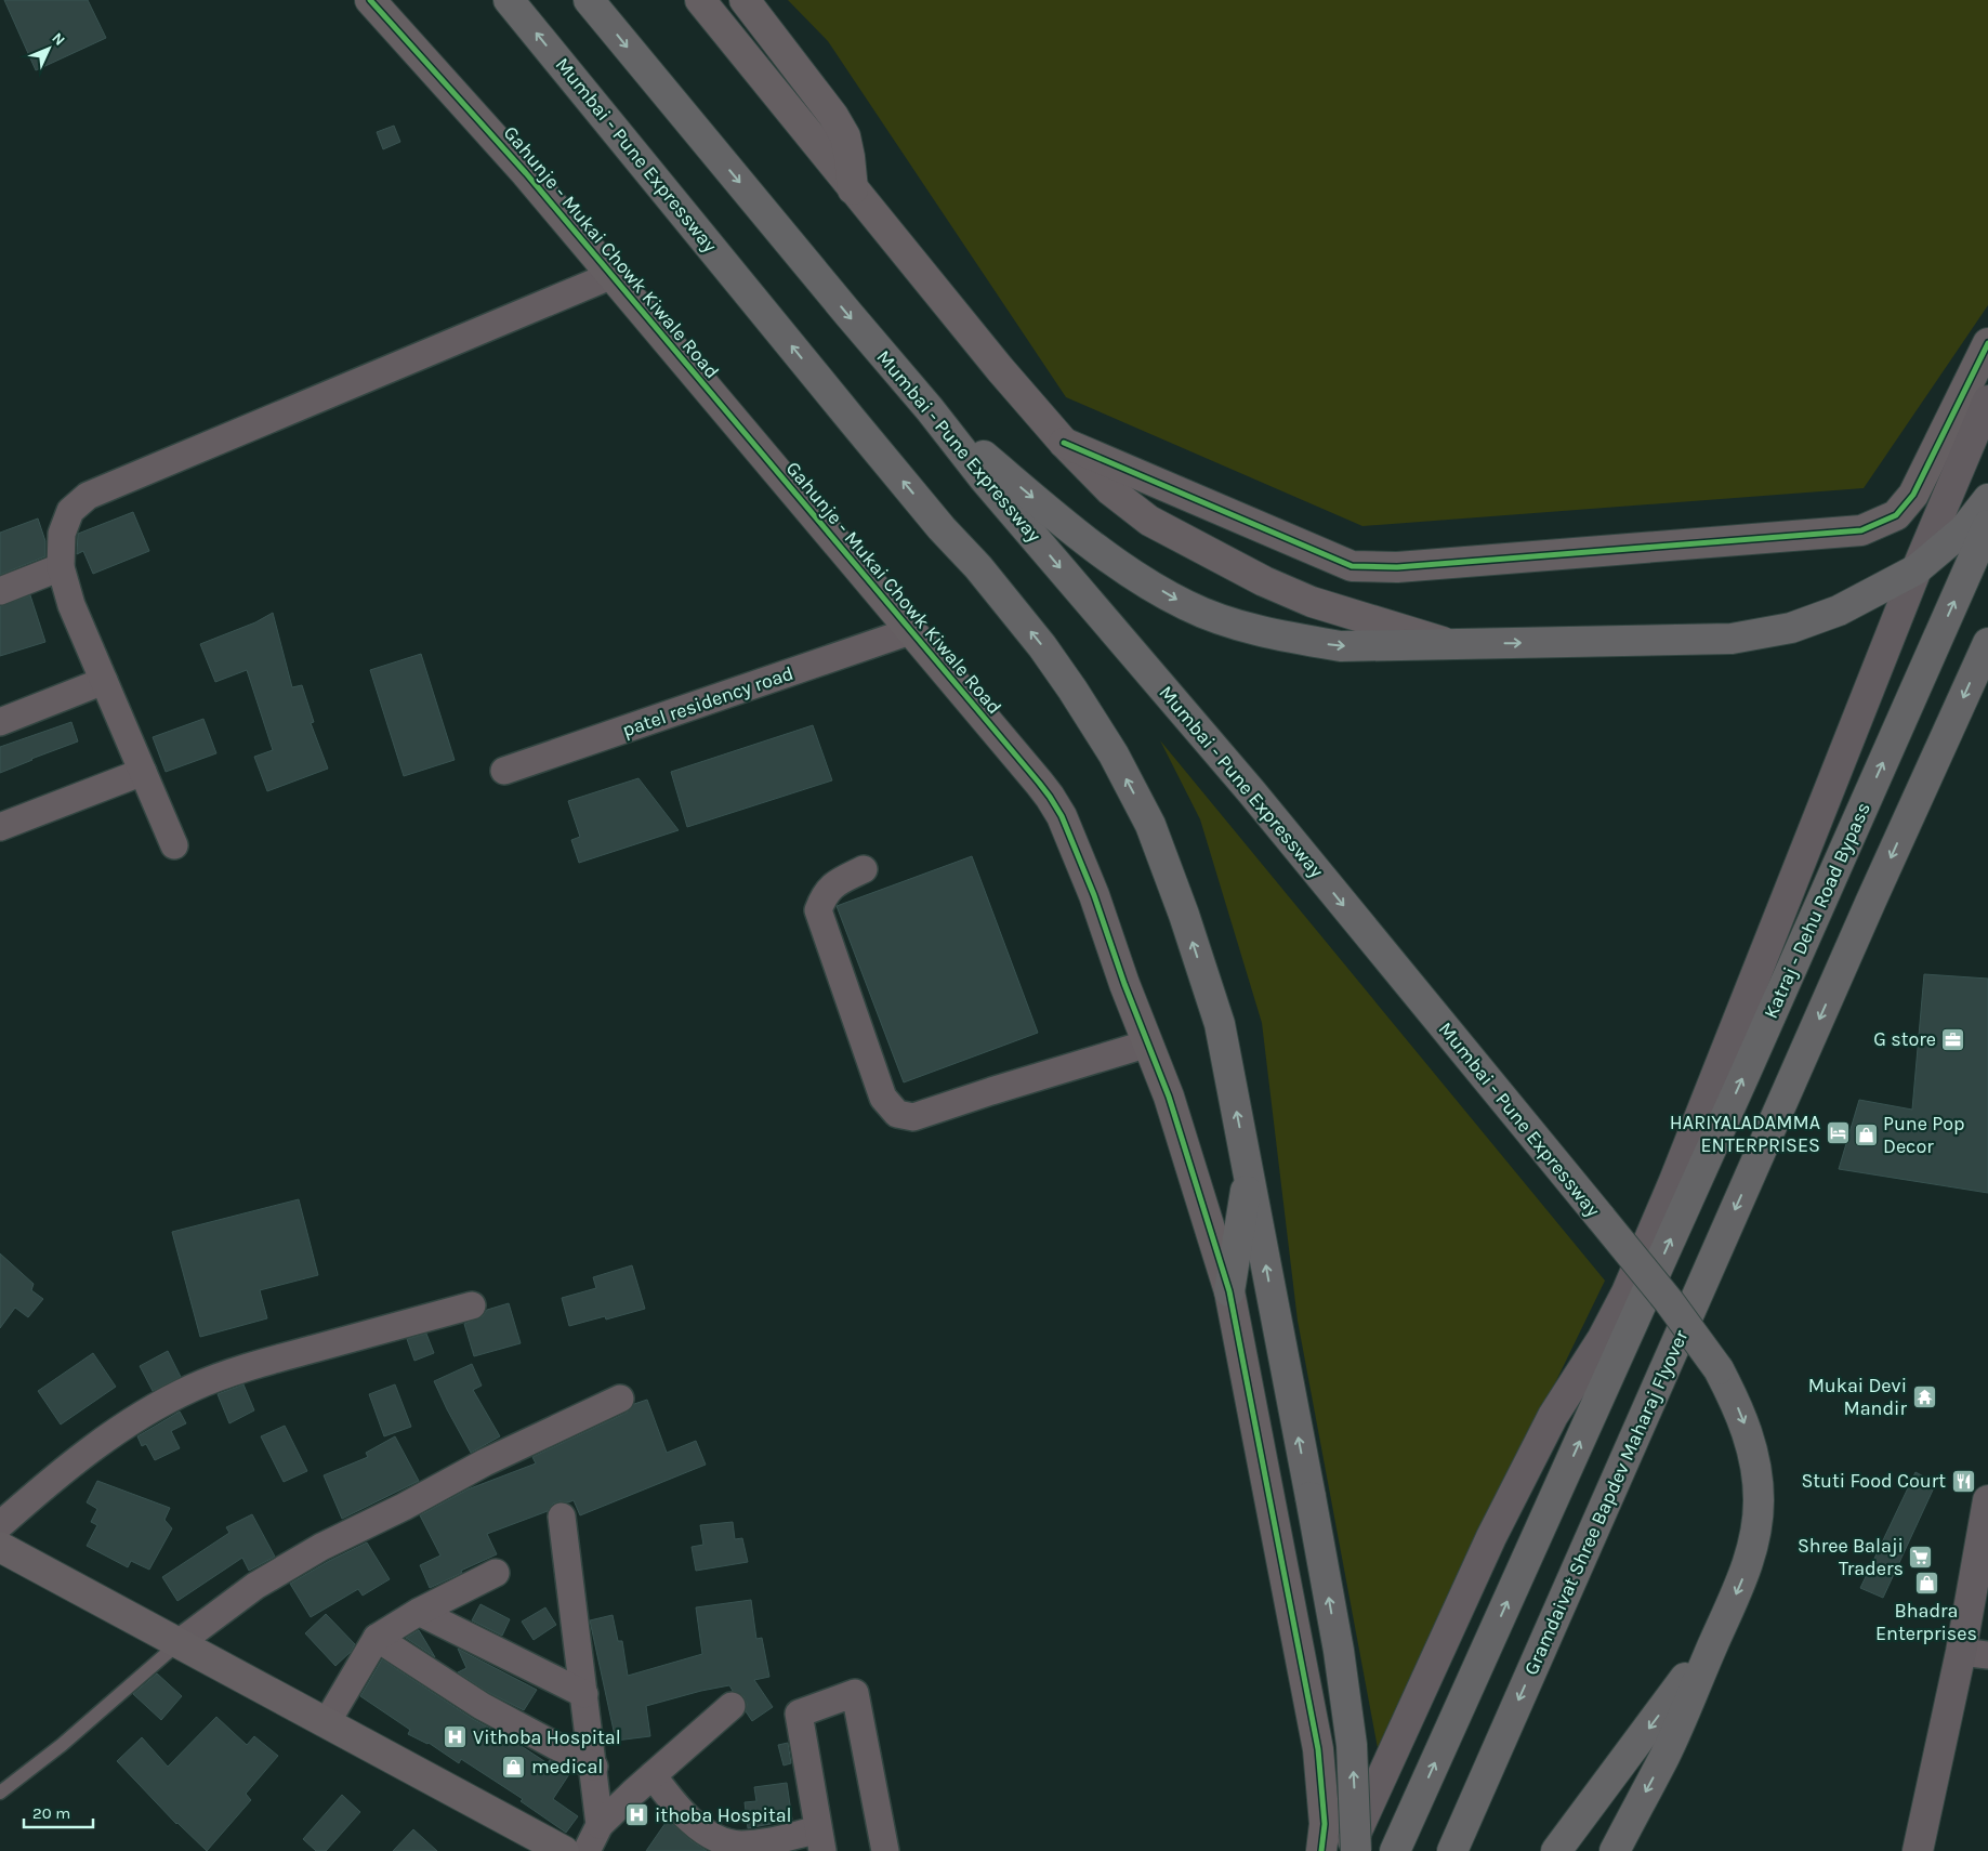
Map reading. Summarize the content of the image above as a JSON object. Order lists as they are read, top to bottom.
{
  "streets": {
    "highway": ["Mumbai - Pune Expressway", "Katraj - Dehu Road Bypass", "Gramdaivat Shree Bapdev Maharaj Flyover"],
    "street": ["Gahunje - Mukai Chowk Kiwale Road", "patel residency road"]
  },
  "crossings": [
    ["Gahunje - Mukai Chowk Kiwale Road", "patel residency road"]
  ],
  "one_way": ["Katraj - Dehu Road Bypass"],
  "places": {
    "office": ["G store"],
    "hotel": ["HARIYALADAMMA ENTERPRISES"],
    "shop": ["Pune Pop Decor", "Bhadra Enterprises", "medical"],
    "temple": ["Mukai Devi Mandir"],
    "restaurant": ["Stuti Food Court"],
    "supermarket": ["Shree Balaji Traders"],
    "hospital": ["Vithoba Hospital", "ithoba Hospital"]
  },
  "scale_bar": "20 m",
  "north": "top right"
}
